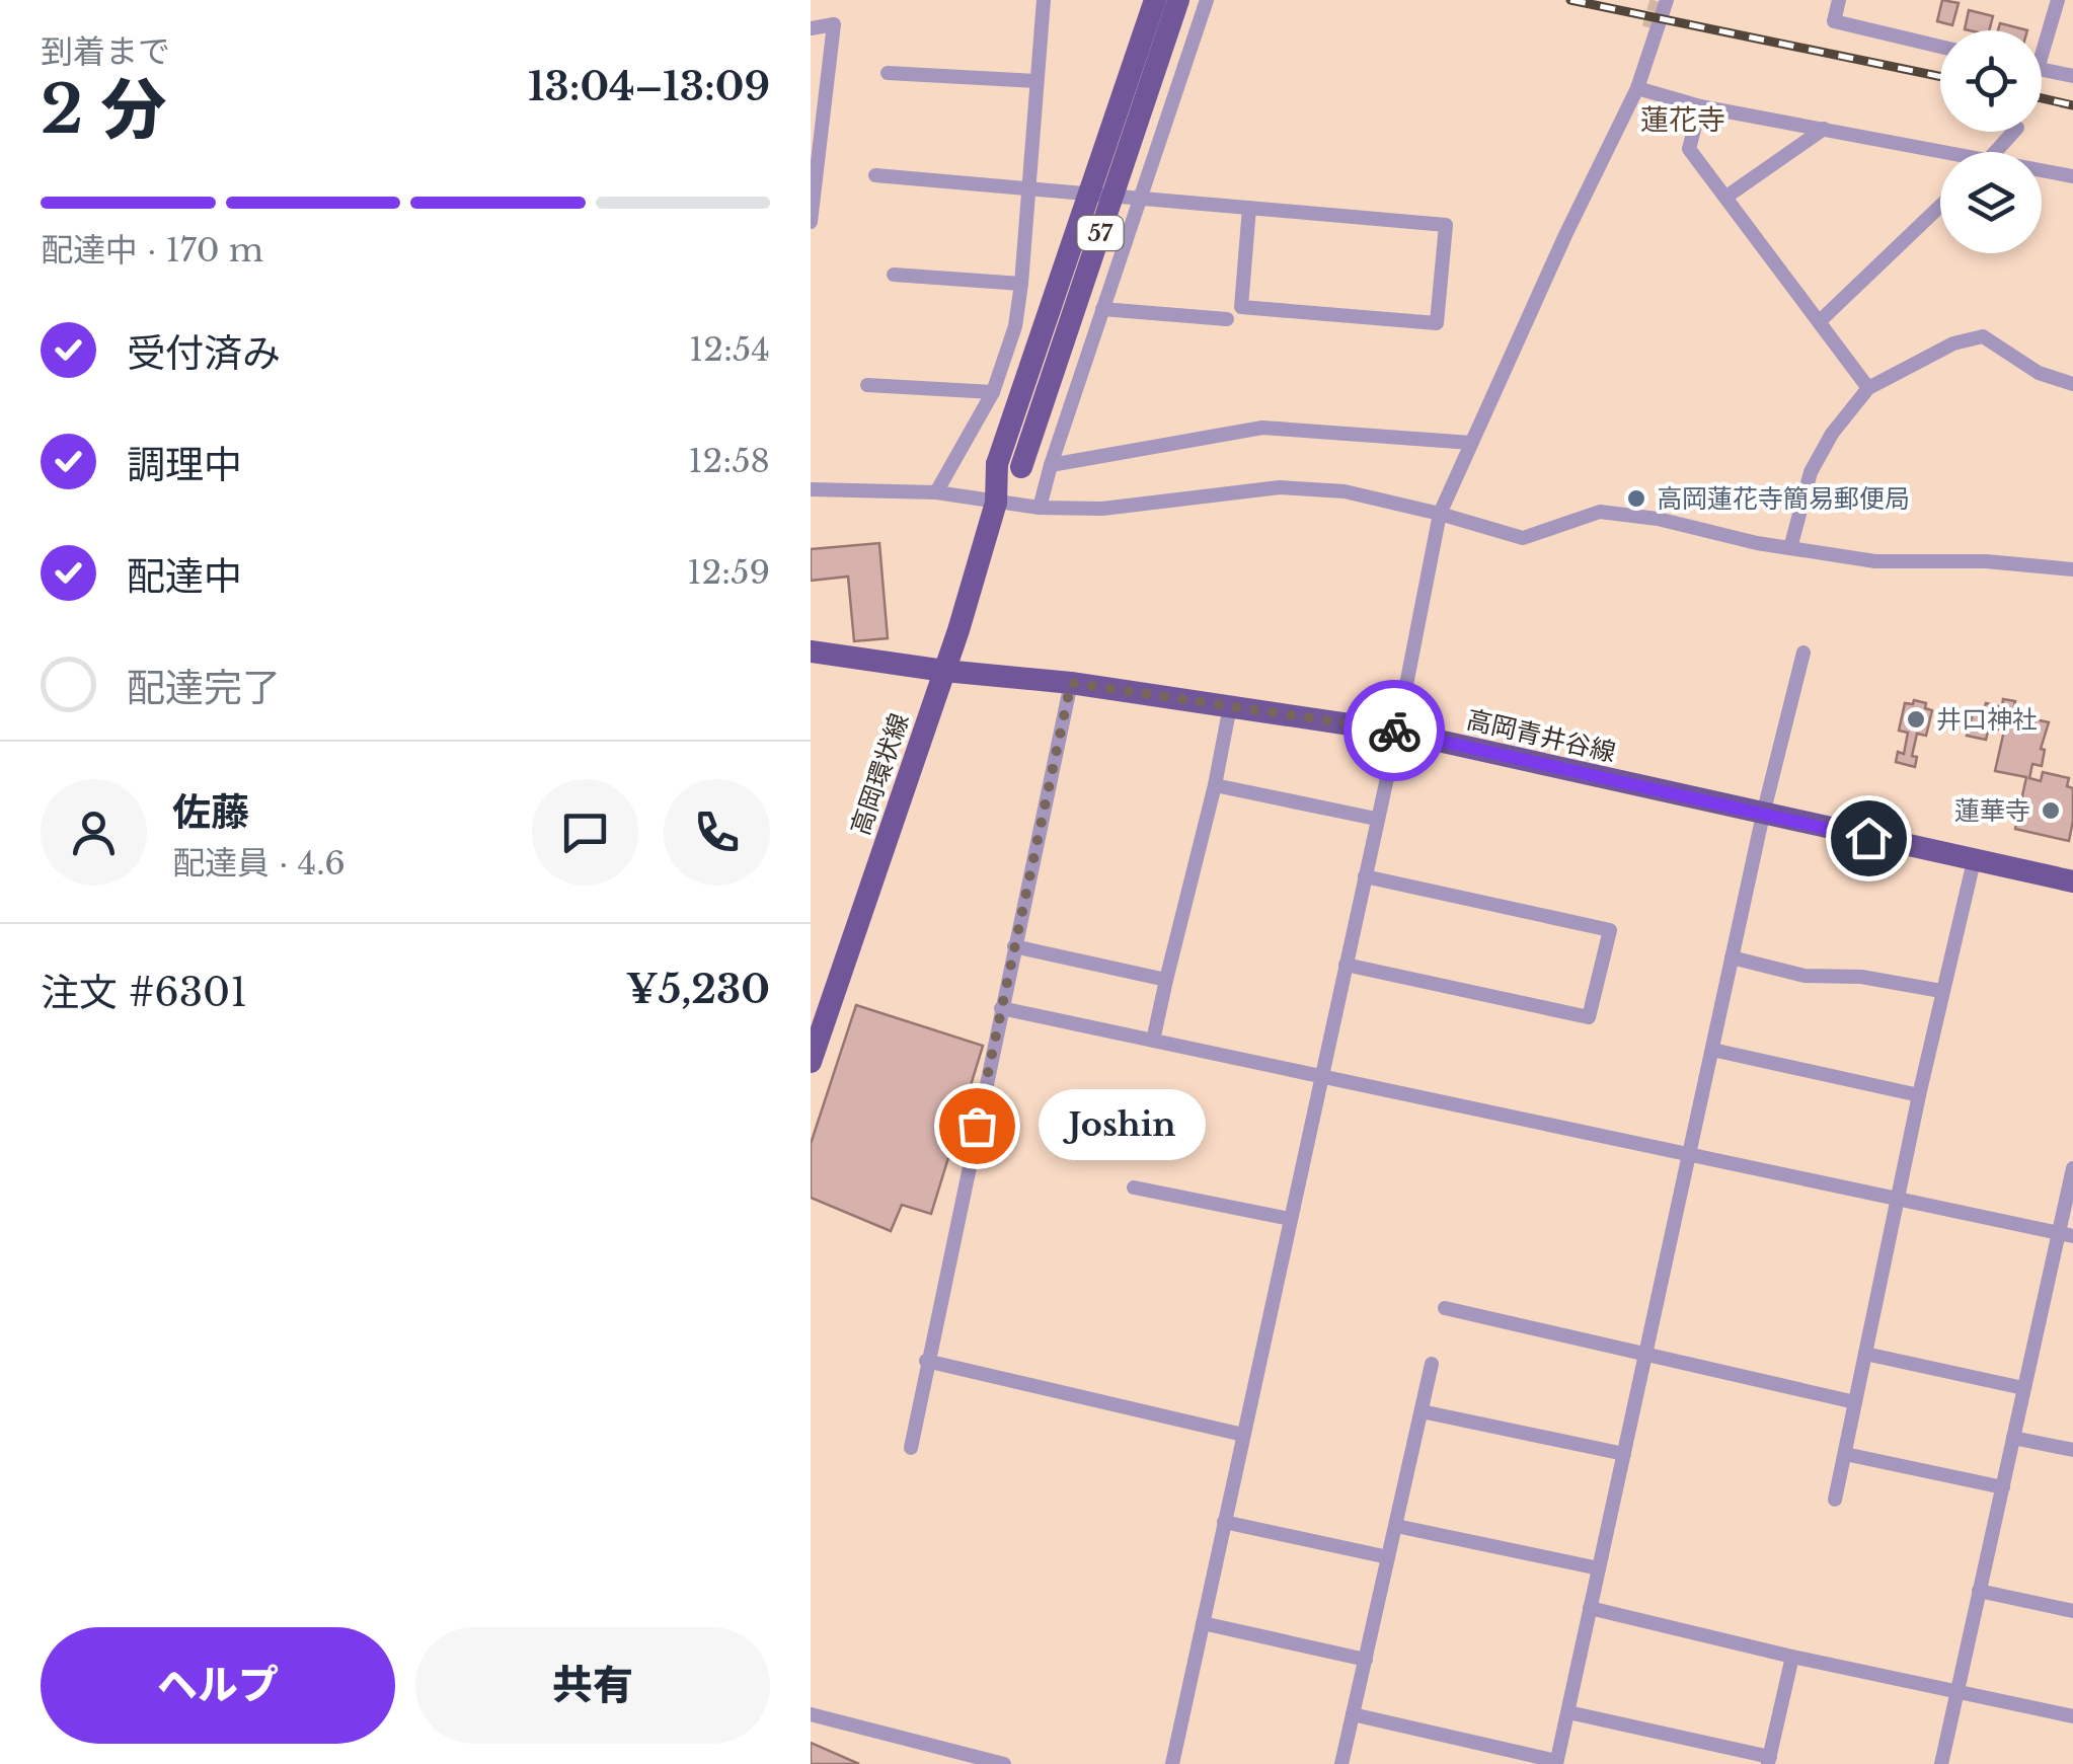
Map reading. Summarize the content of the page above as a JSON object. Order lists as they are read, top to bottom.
{
  "streets": {
    "main road": ["57", "高岡青井谷線", "高岡環状線"]
  },
  "crossings": [
    ["高岡青井谷線", "高岡環状線"]
  ],
  "districts": ["蓮花寺"],
  "places": [
    "高岡蓮花寺簡易郵便局",
    "井口神社",
    "蓮華寺",
    "Joshin"
  ],
  "page": {
    "heading": ["2 分", "到着まで", "13:04–13:09"],
    "panel": [
      "佐藤",
      "配達員 · 4.6",
      "注文 #6301",
      "¥5,230"
    ],
    "bar": "配達中 · 170 m",
    "list": [
      ["受付済み", "12:54"],
      ["調理中", "12:58"],
      ["配達中", "12:59"],
      "配達完了"
    ],
    "bubble": "Joshin",
    "buttons": ["ヘルプ", "共有"]
  }
}
